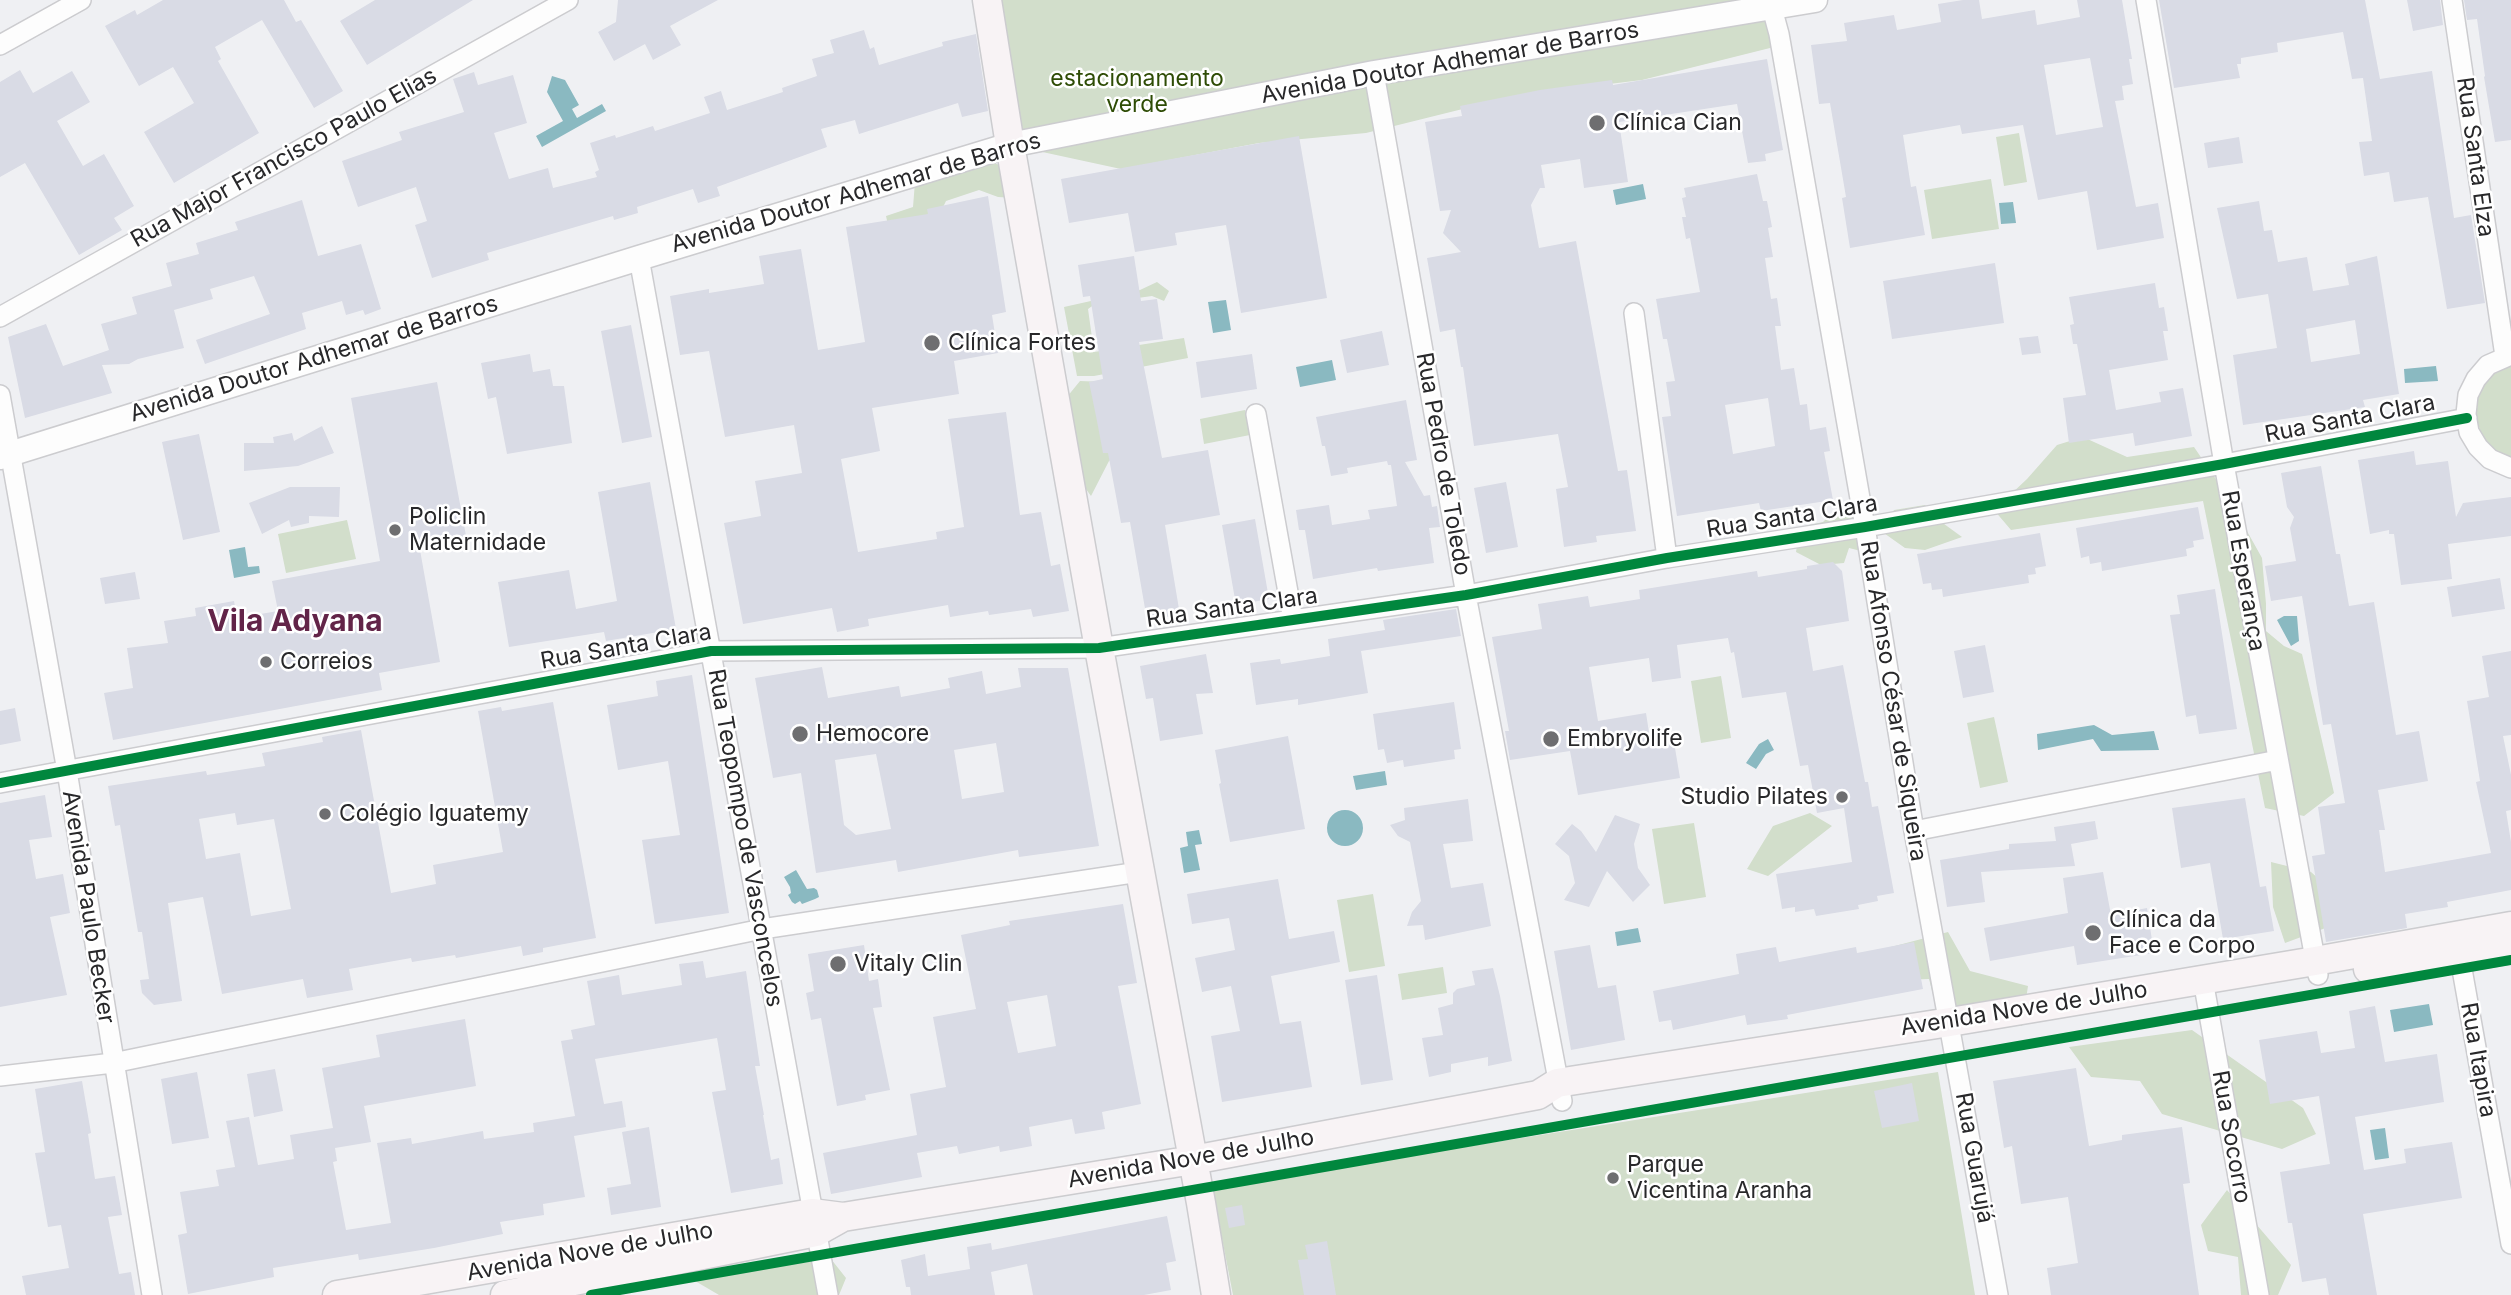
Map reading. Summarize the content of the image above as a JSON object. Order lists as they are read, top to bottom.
{
  "streets": {
    "main road": ["Avenida Nove de Julho"],
    "street": [
      "Avenida Doutor Adhemar de Barros",
      "Rua Santa Elza",
      "Rua Major Francisco Paulo Elias",
      "Rua Santa Clara",
      "Rua Pedro de Toledo",
      "Rua Esperança",
      "Rua Afonso César de Siqueira",
      "Rua Teopompo de Vasconcelos",
      "Avenida Paulo Becker",
      "Rua Itapira",
      "Rua Socorro",
      "Rua Guarujá"
    ]
  },
  "crossings": [
    ["Avenida Doutor Adhemar de Barros", "Rua Pedro de Toledo"],
    ["Avenida Doutor Adhemar de Barros", "Rua Afonso César de Siqueira"],
    ["Avenida Doutor Adhemar de Barros", "Rua Teopompo de Vasconcelos"],
    ["Avenida Doutor Adhemar de Barros", "Avenida Paulo Becker"],
    ["Rua Santa Clara", "Rua Pedro de Toledo"],
    ["Rua Santa Clara", "Rua Esperança"],
    ["Rua Santa Clara", "Rua Afonso César de Siqueira"],
    ["Rua Santa Clara", "Rua Teopompo de Vasconcelos"],
    ["Rua Santa Clara", "Avenida Paulo Becker"],
    ["Rua Pedro de Toledo", "Avenida Nove de Julho"],
    ["Rua Esperança", "Avenida Nove de Julho"],
    ["Rua Afonso César de Siqueira", "Avenida Nove de Julho"],
    ["Rua Afonso César de Siqueira", "Rua Guarujá"],
    ["Rua Teopompo de Vasconcelos", "Avenida Nove de Julho"],
    ["Avenida Nove de Julho", "Rua Itapira"],
    ["Avenida Nove de Julho", "Rua Socorro"],
    ["Avenida Nove de Julho", "Rua Guarujá"]
  ],
  "districts": ["Vila Adyana"],
  "parks": ["estacionamento verde"],
  "places": [
    "Clínica Cian",
    "Clínica Fortes",
    "Policlin Maternidade",
    "Correios",
    "Hemocore",
    "Embryolife",
    "Studio Pilates",
    "Colégio Iguatemy",
    "Clínica da Face e Corpo",
    "Vitaly Clin",
    "Parque Vicentina Aranha"
  ]
}
